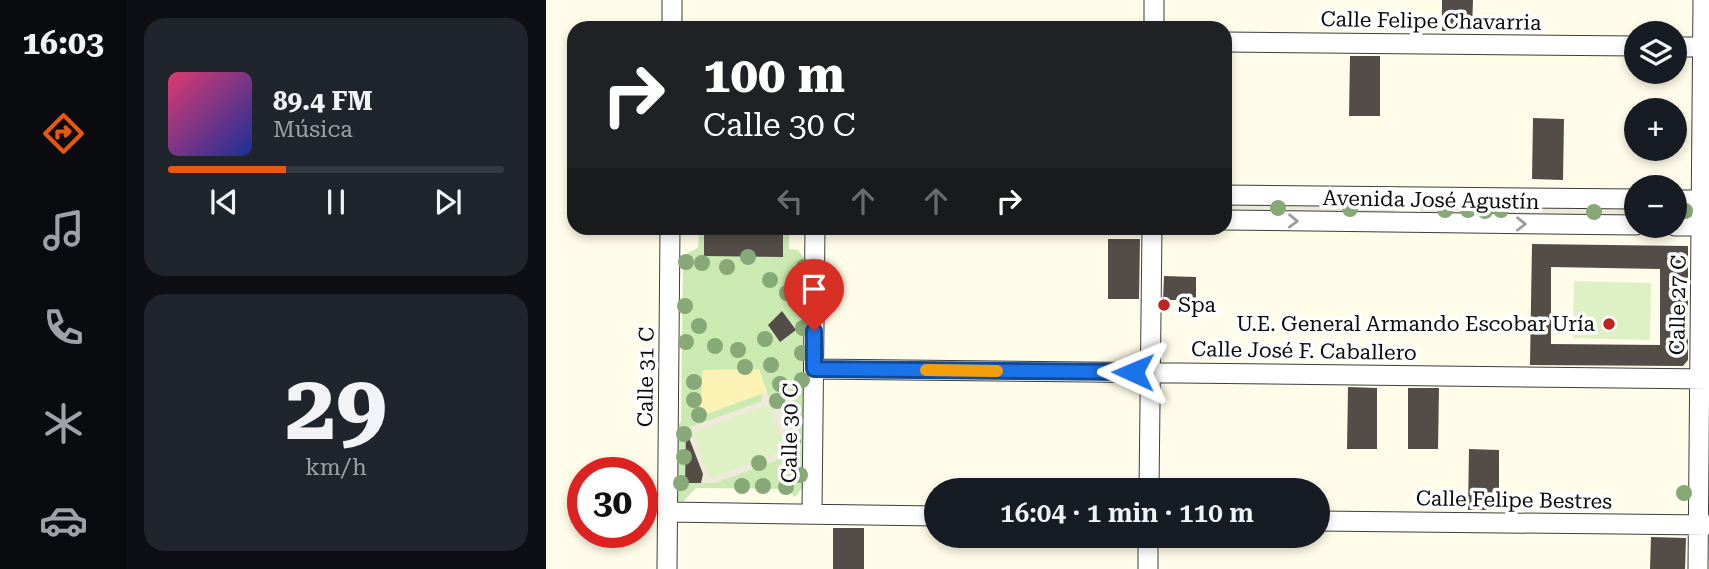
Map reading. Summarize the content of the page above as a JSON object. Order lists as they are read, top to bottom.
{
  "streets": {
    "street": [
      "Calle Felipe Chavarria",
      "Avenida José Agustín",
      "Calle 27 C",
      "Calle José F. Caballero",
      "Calle 31 C",
      "Calle 30 C",
      "Calle Felipe Bestres"
    ]
  },
  "crossings": [
    ["Calle 27 C", "Calle José F. Caballero"],
    ["Calle 27 C", "Calle Felipe Bestres"],
    ["Calle José F. Caballero", "Calle 30 C"]
  ],
  "places": ["Spa", "U.E. General Armando Escobar Uría"],
  "page": {
    "tabs": "16:03",
    "map_buttons": ["+", "−"],
    "turn": ["100 m", "Calle 30 C"],
    "song": ["89.4 FM", "Música"],
    "tile": ["29", "km/h"],
    "limit": "30",
    "trip": "16:04 · 1 min · 110 m"
  }
}
